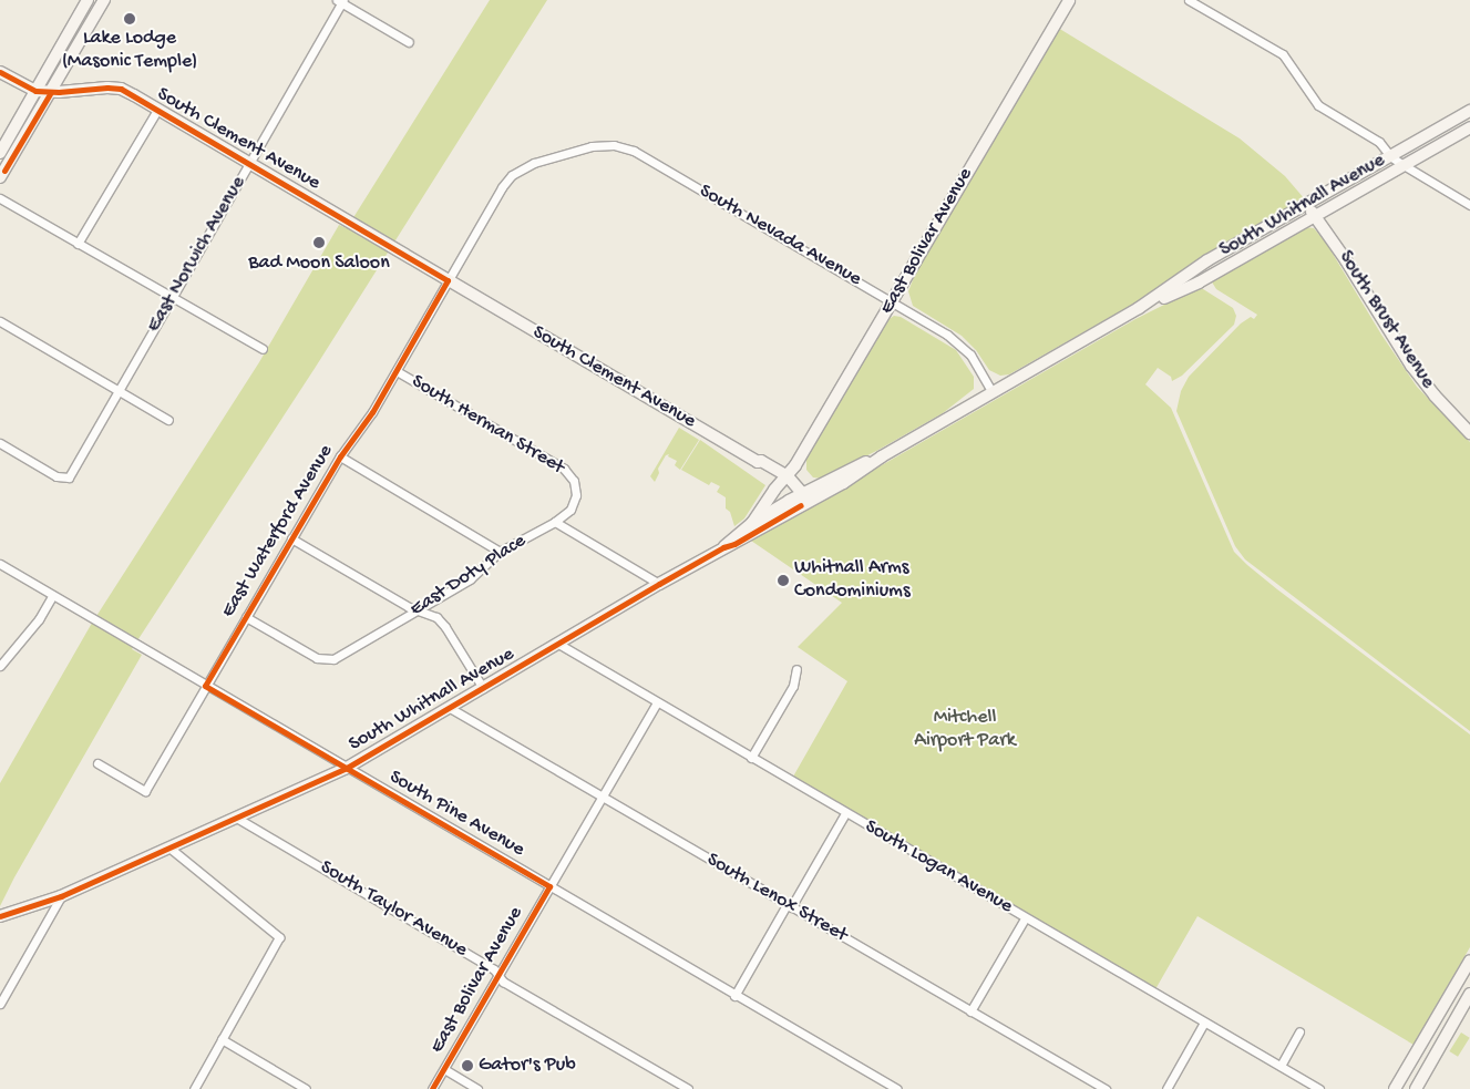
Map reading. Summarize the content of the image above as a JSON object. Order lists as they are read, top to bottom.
{
  "streets": {
    "street": [
      "South Clement Avenue",
      "South Whitnall Avenue",
      "South Nevada Avenue",
      "East Bolivar Avenue",
      "East Norwich Avenue",
      "South Brust Avenue",
      "South Herman Street",
      "East Waterford Avenue",
      "East Doty Place",
      "South Pine Avenue",
      "South Logan Avenue",
      "South Lenox Street",
      "South Taylor Avenue"
    ]
  },
  "crossings": [
    ["South Clement Avenue", "South Whitnall Avenue"],
    ["South Clement Avenue", "East Bolivar Avenue"],
    ["South Clement Avenue", "East Norwich Avenue"],
    ["South Clement Avenue", "East Waterford Avenue"],
    ["South Whitnall Avenue", "South Nevada Avenue"],
    ["South Whitnall Avenue", "East Bolivar Avenue"],
    ["South Whitnall Avenue", "South Brust Avenue"],
    ["South Whitnall Avenue", "South Pine Avenue"],
    ["South Whitnall Avenue", "South Logan Avenue"],
    ["South Whitnall Avenue", "South Lenox Street"],
    ["South Whitnall Avenue", "South Taylor Avenue"],
    ["South Nevada Avenue", "East Bolivar Avenue"],
    ["South Nevada Avenue", "East Waterford Avenue"],
    ["East Bolivar Avenue", "South Pine Avenue"],
    ["East Bolivar Avenue", "South Logan Avenue"],
    ["East Bolivar Avenue", "South Lenox Street"],
    ["East Bolivar Avenue", "South Taylor Avenue"],
    ["South Herman Street", "East Waterford Avenue"],
    ["South Herman Street", "East Doty Place"],
    ["East Waterford Avenue", "East Doty Place"],
    ["East Waterford Avenue", "South Pine Avenue"]
  ],
  "parks": ["Mitchell Airport Park"],
  "places": [
    "Lake Lodge (Masonic Temple)",
    "Bad Moon Saloon",
    "Whitnall Arms Condominiums",
    "Gator's Pub"
  ]
}
